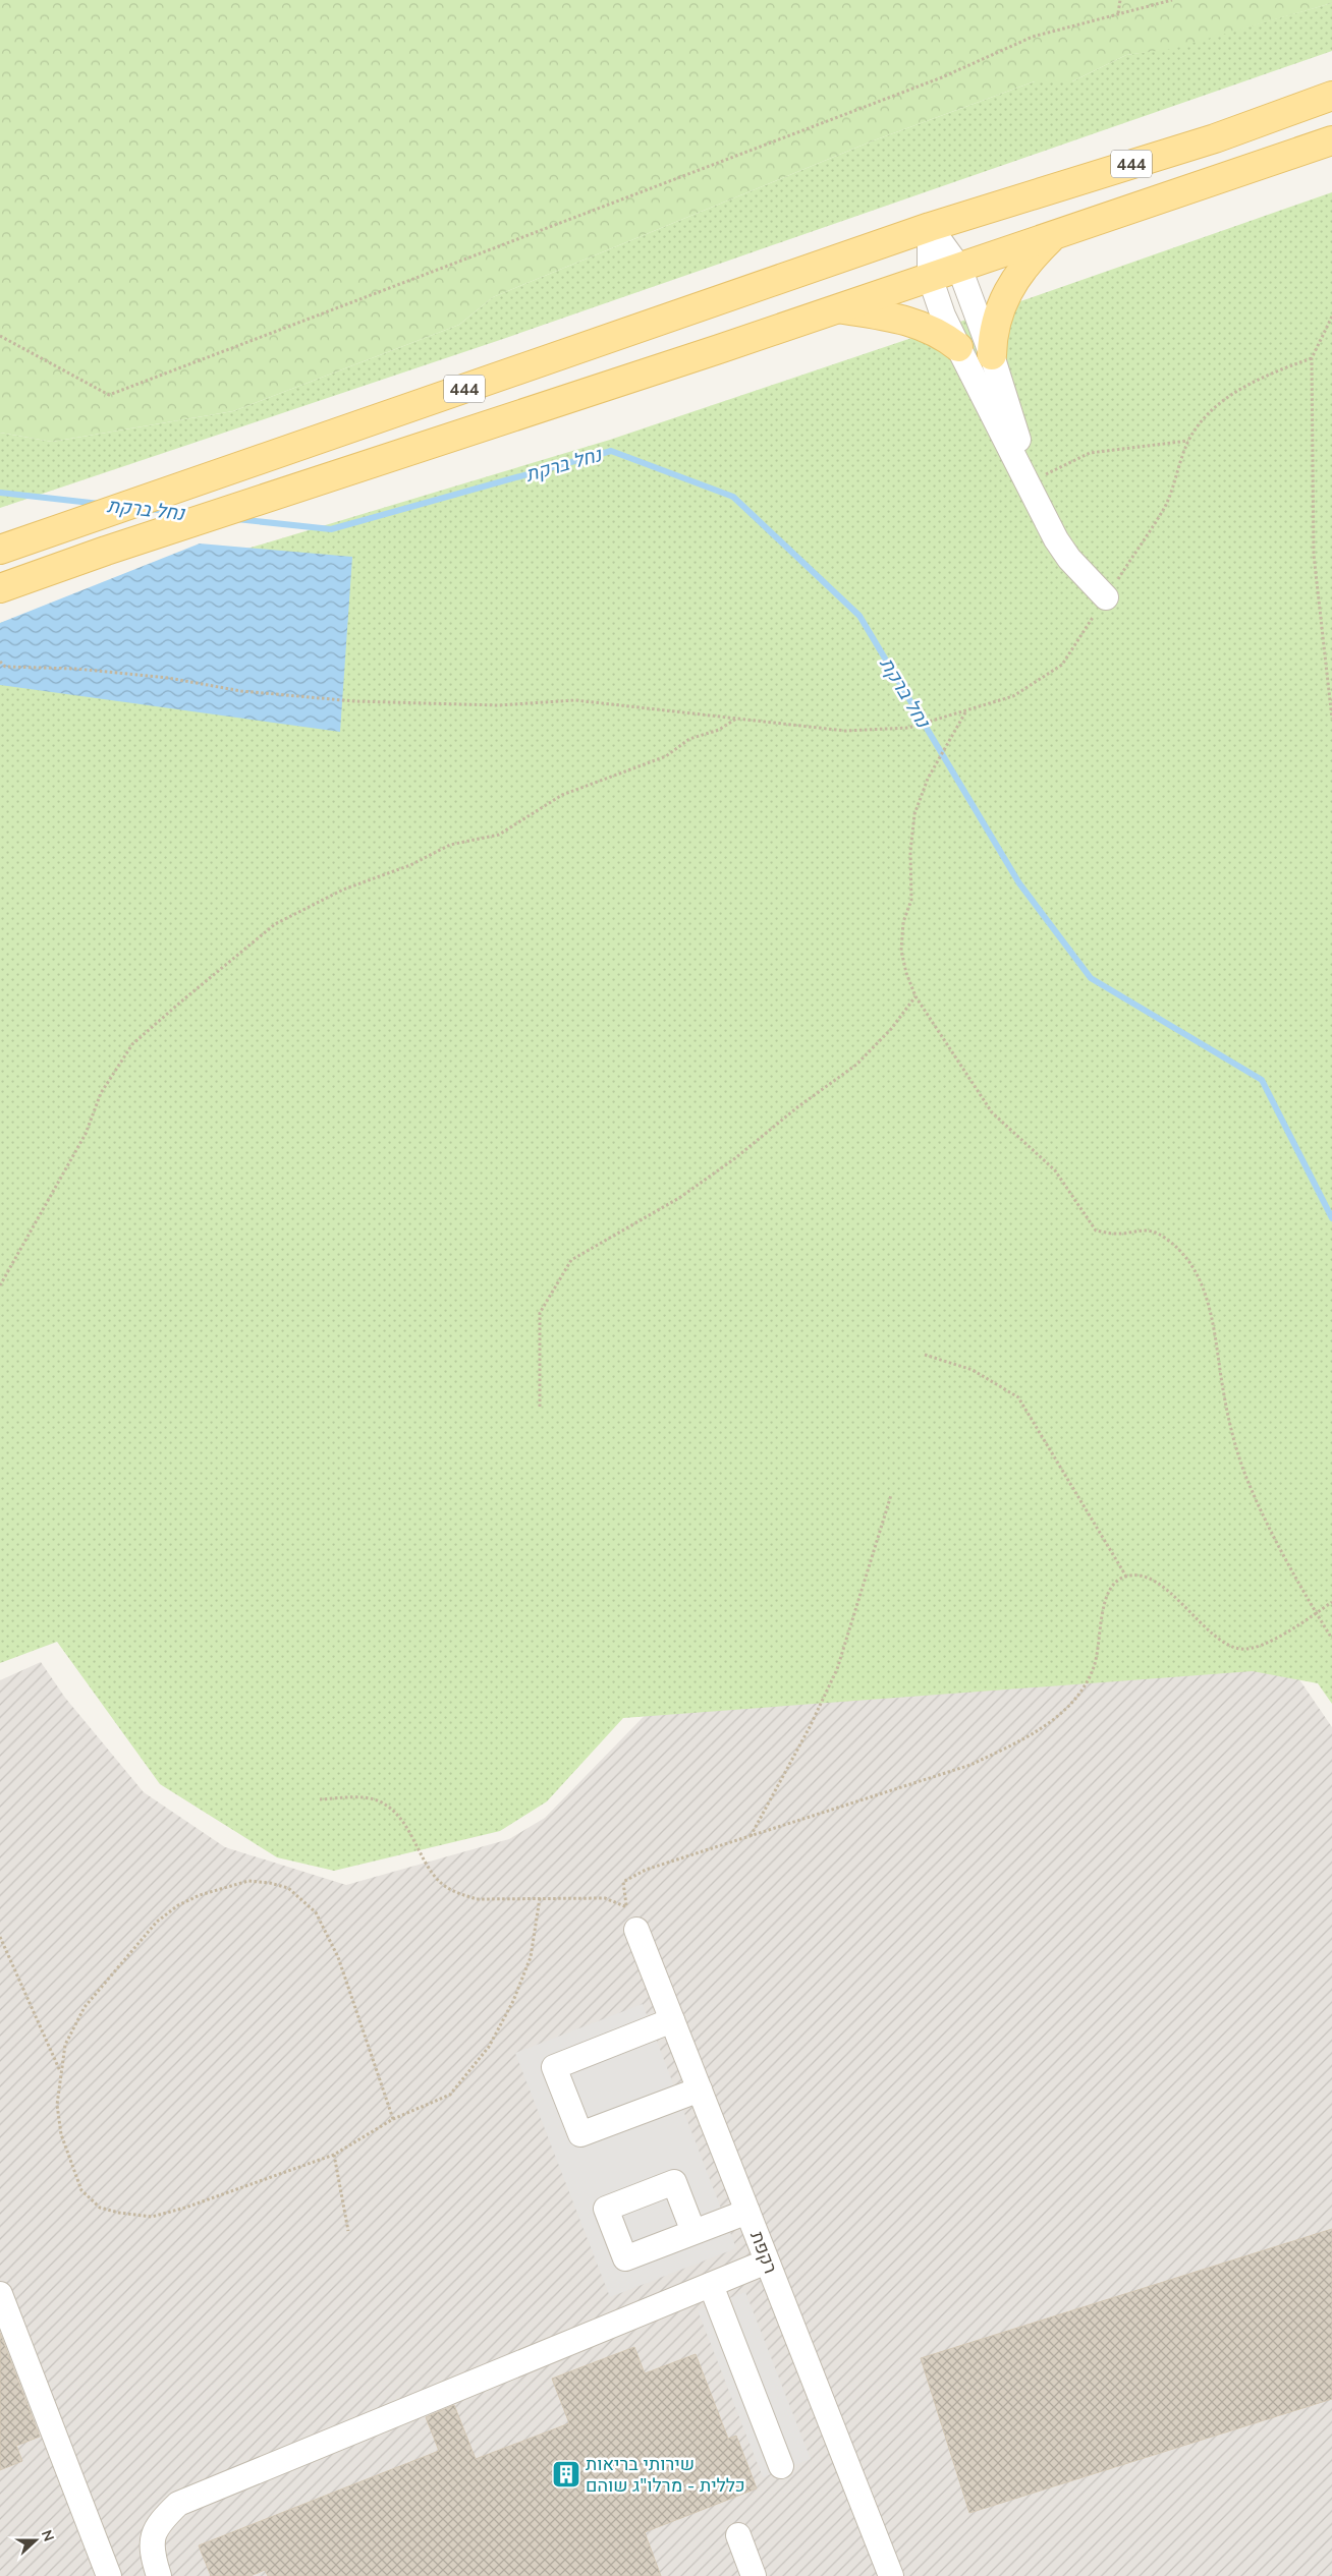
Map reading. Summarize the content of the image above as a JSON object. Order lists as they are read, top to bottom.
{
  "streets": {
    "main road": ["444"],
    "street": ["רקפת"]
  },
  "water": ["נחל ברקת"],
  "places": {
    "building": ["שירותי בריאות כללית - מרלו\"ג שוהם"]
  },
  "north": "right"
}
